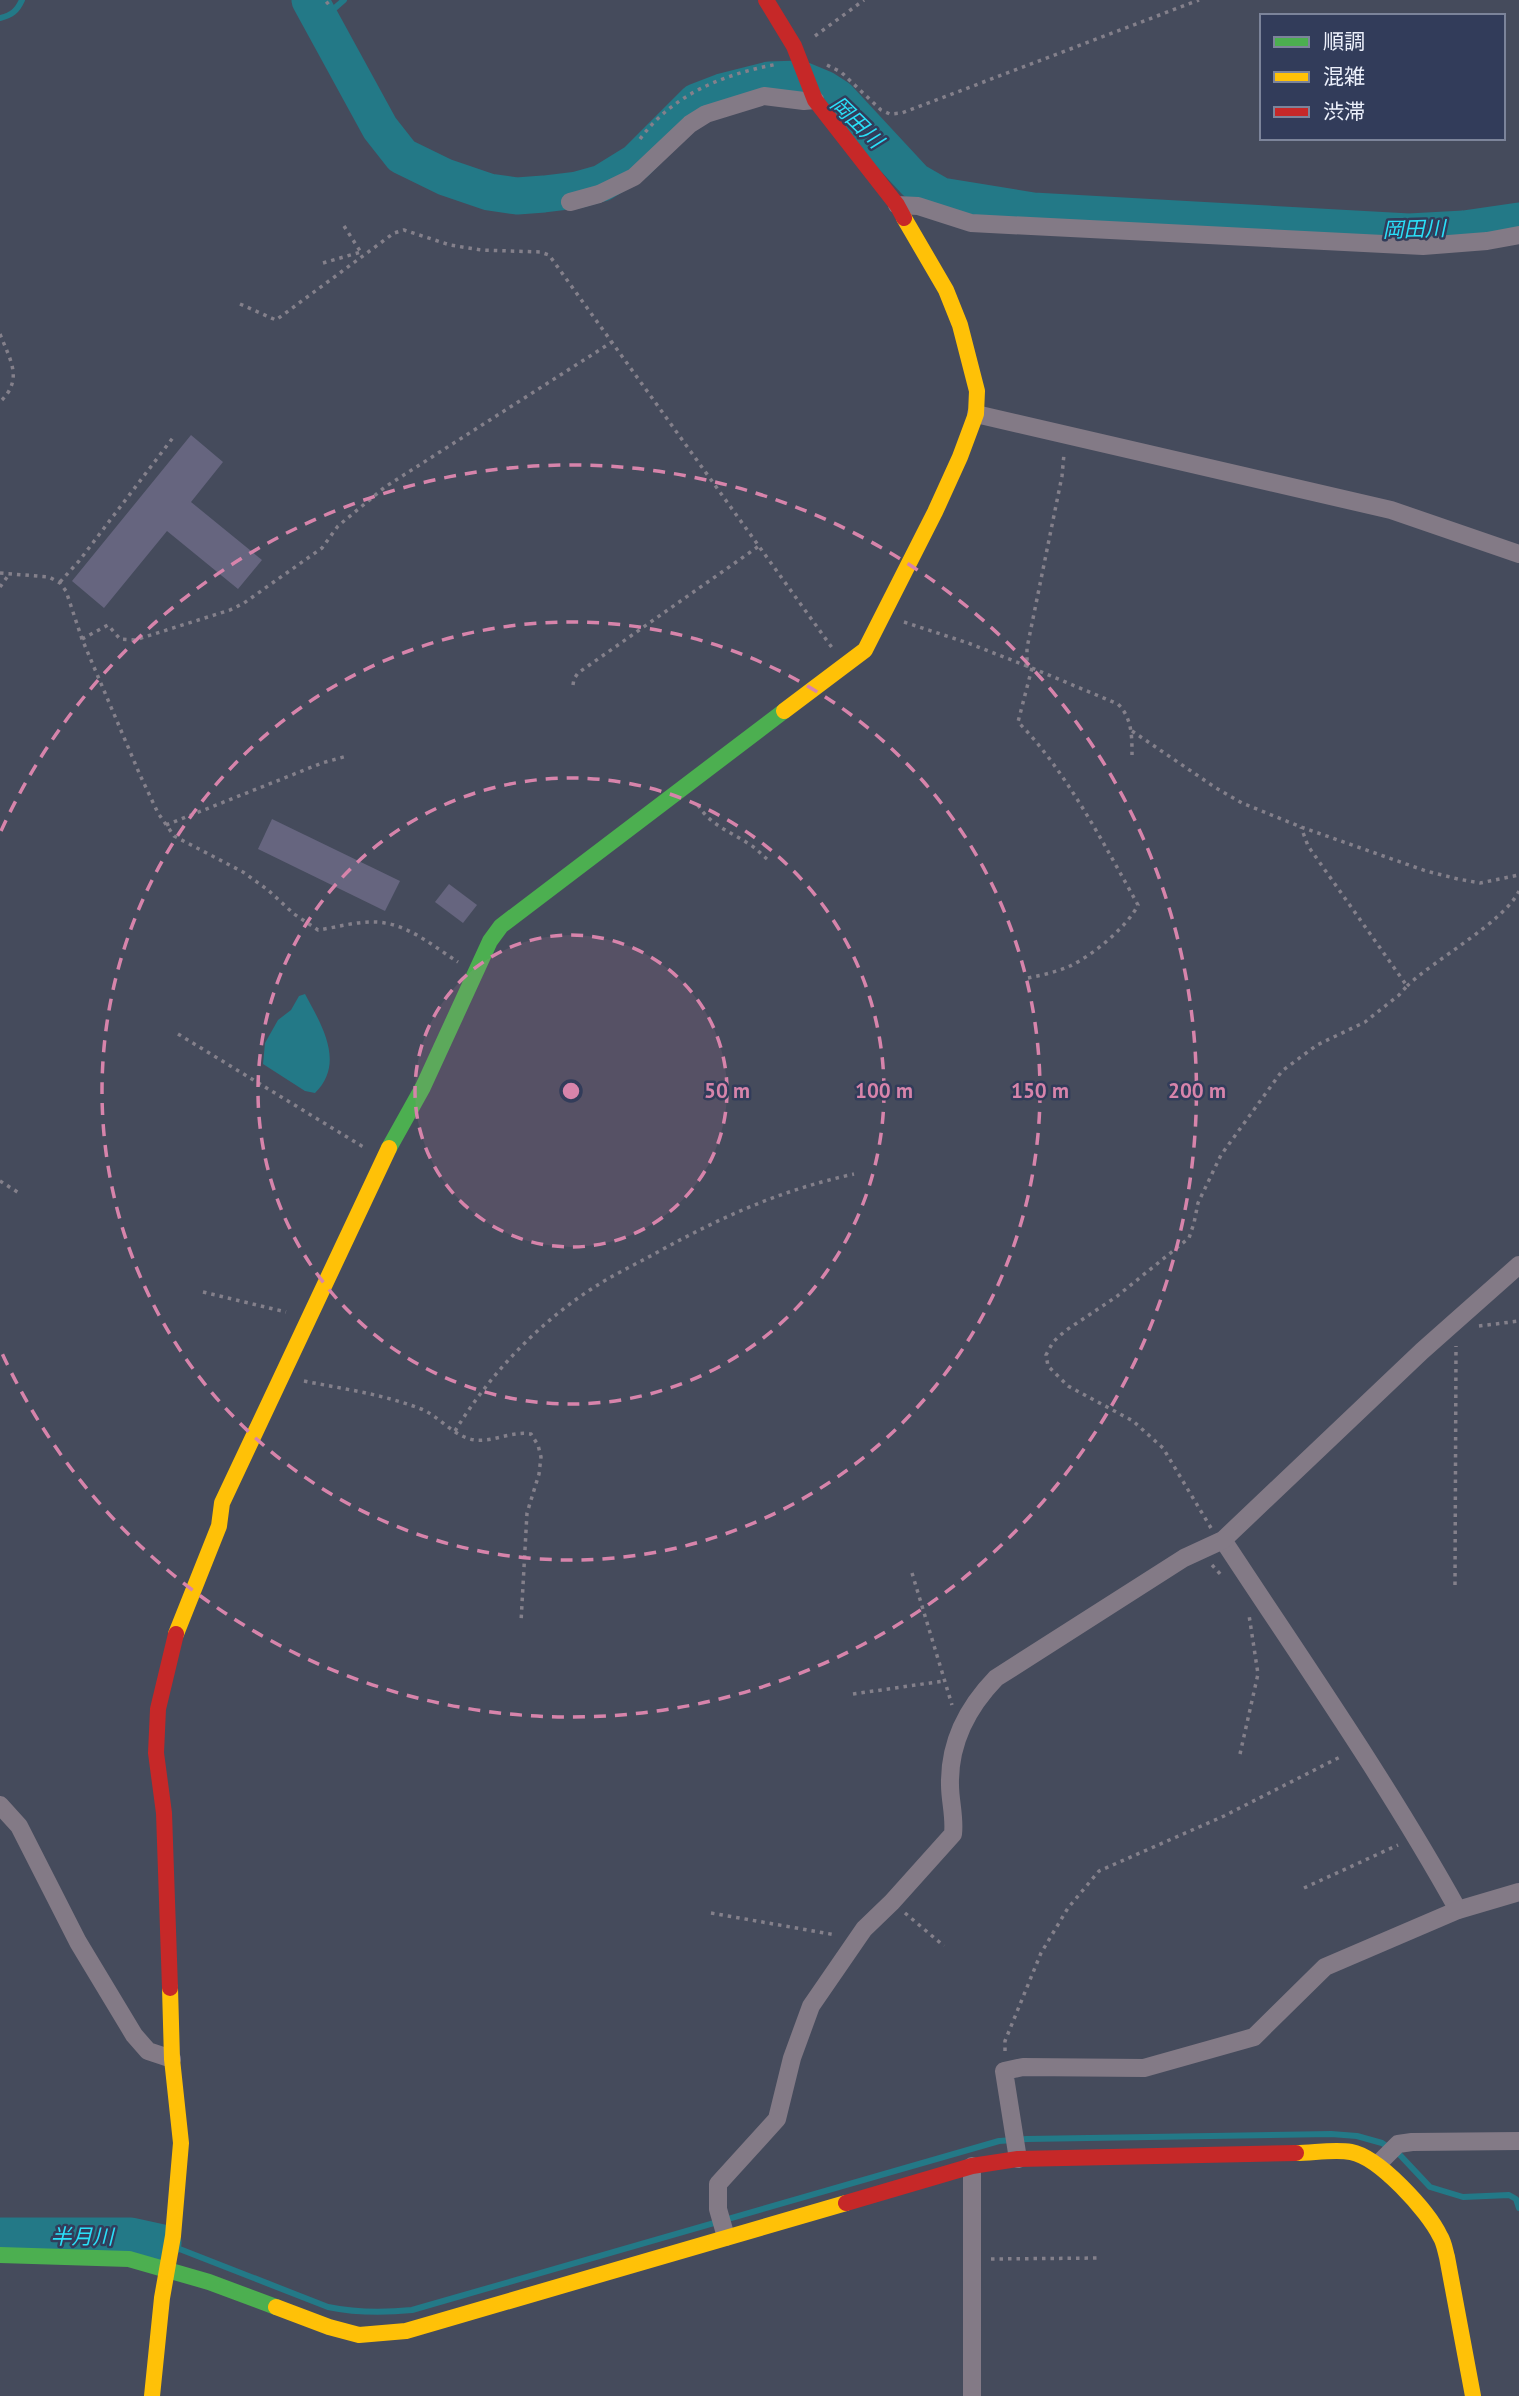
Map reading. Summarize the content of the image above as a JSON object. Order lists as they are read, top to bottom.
{
  "water": ["岡田川", "半月川"],
  "legend": ["順調", "混雑", "渋滞"],
  "rings": [
    "50 m",
    "100 m",
    "150 m",
    "200 m"
  ]
}
